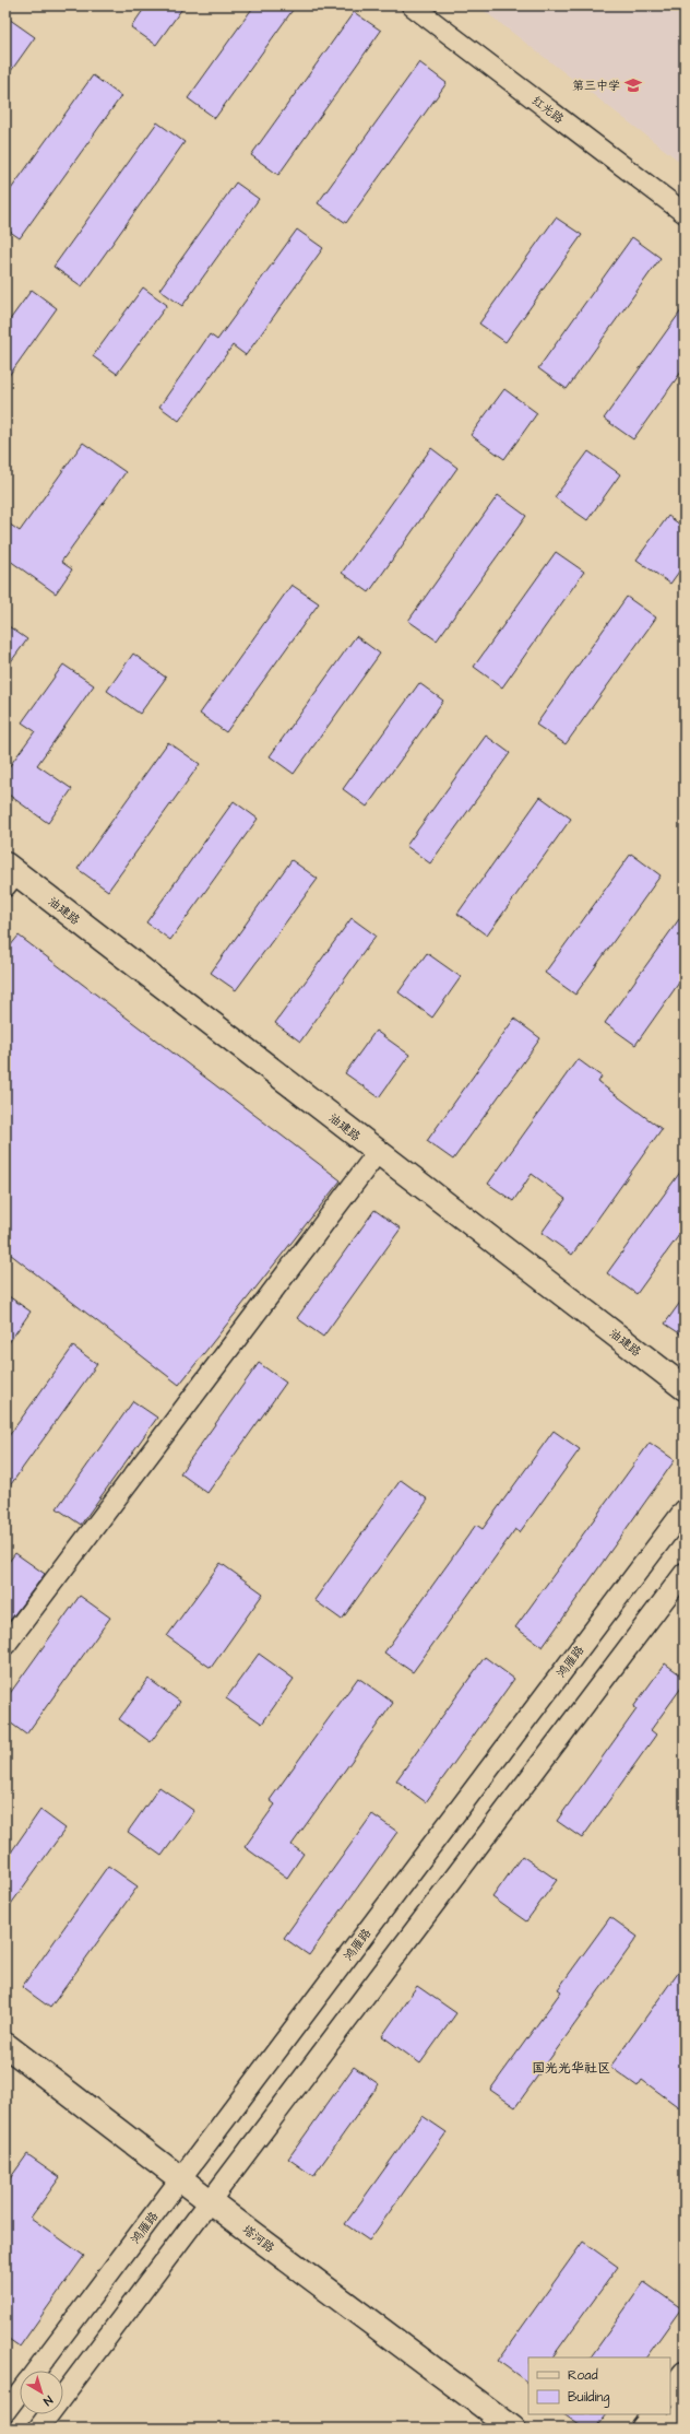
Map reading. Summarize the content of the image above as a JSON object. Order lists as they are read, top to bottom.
{
  "streets": {
    "main road": ["油建路", "塔河路"],
    "street": ["红光路", "鸿雁路"]
  },
  "crossings": [
    ["鸿雁路", "塔河路"]
  ],
  "districts": ["国光光华社区"],
  "places": {
    "school or university": ["第三中学"]
  },
  "legend": ["Road", "Building"],
  "north": "bottom right"
}
